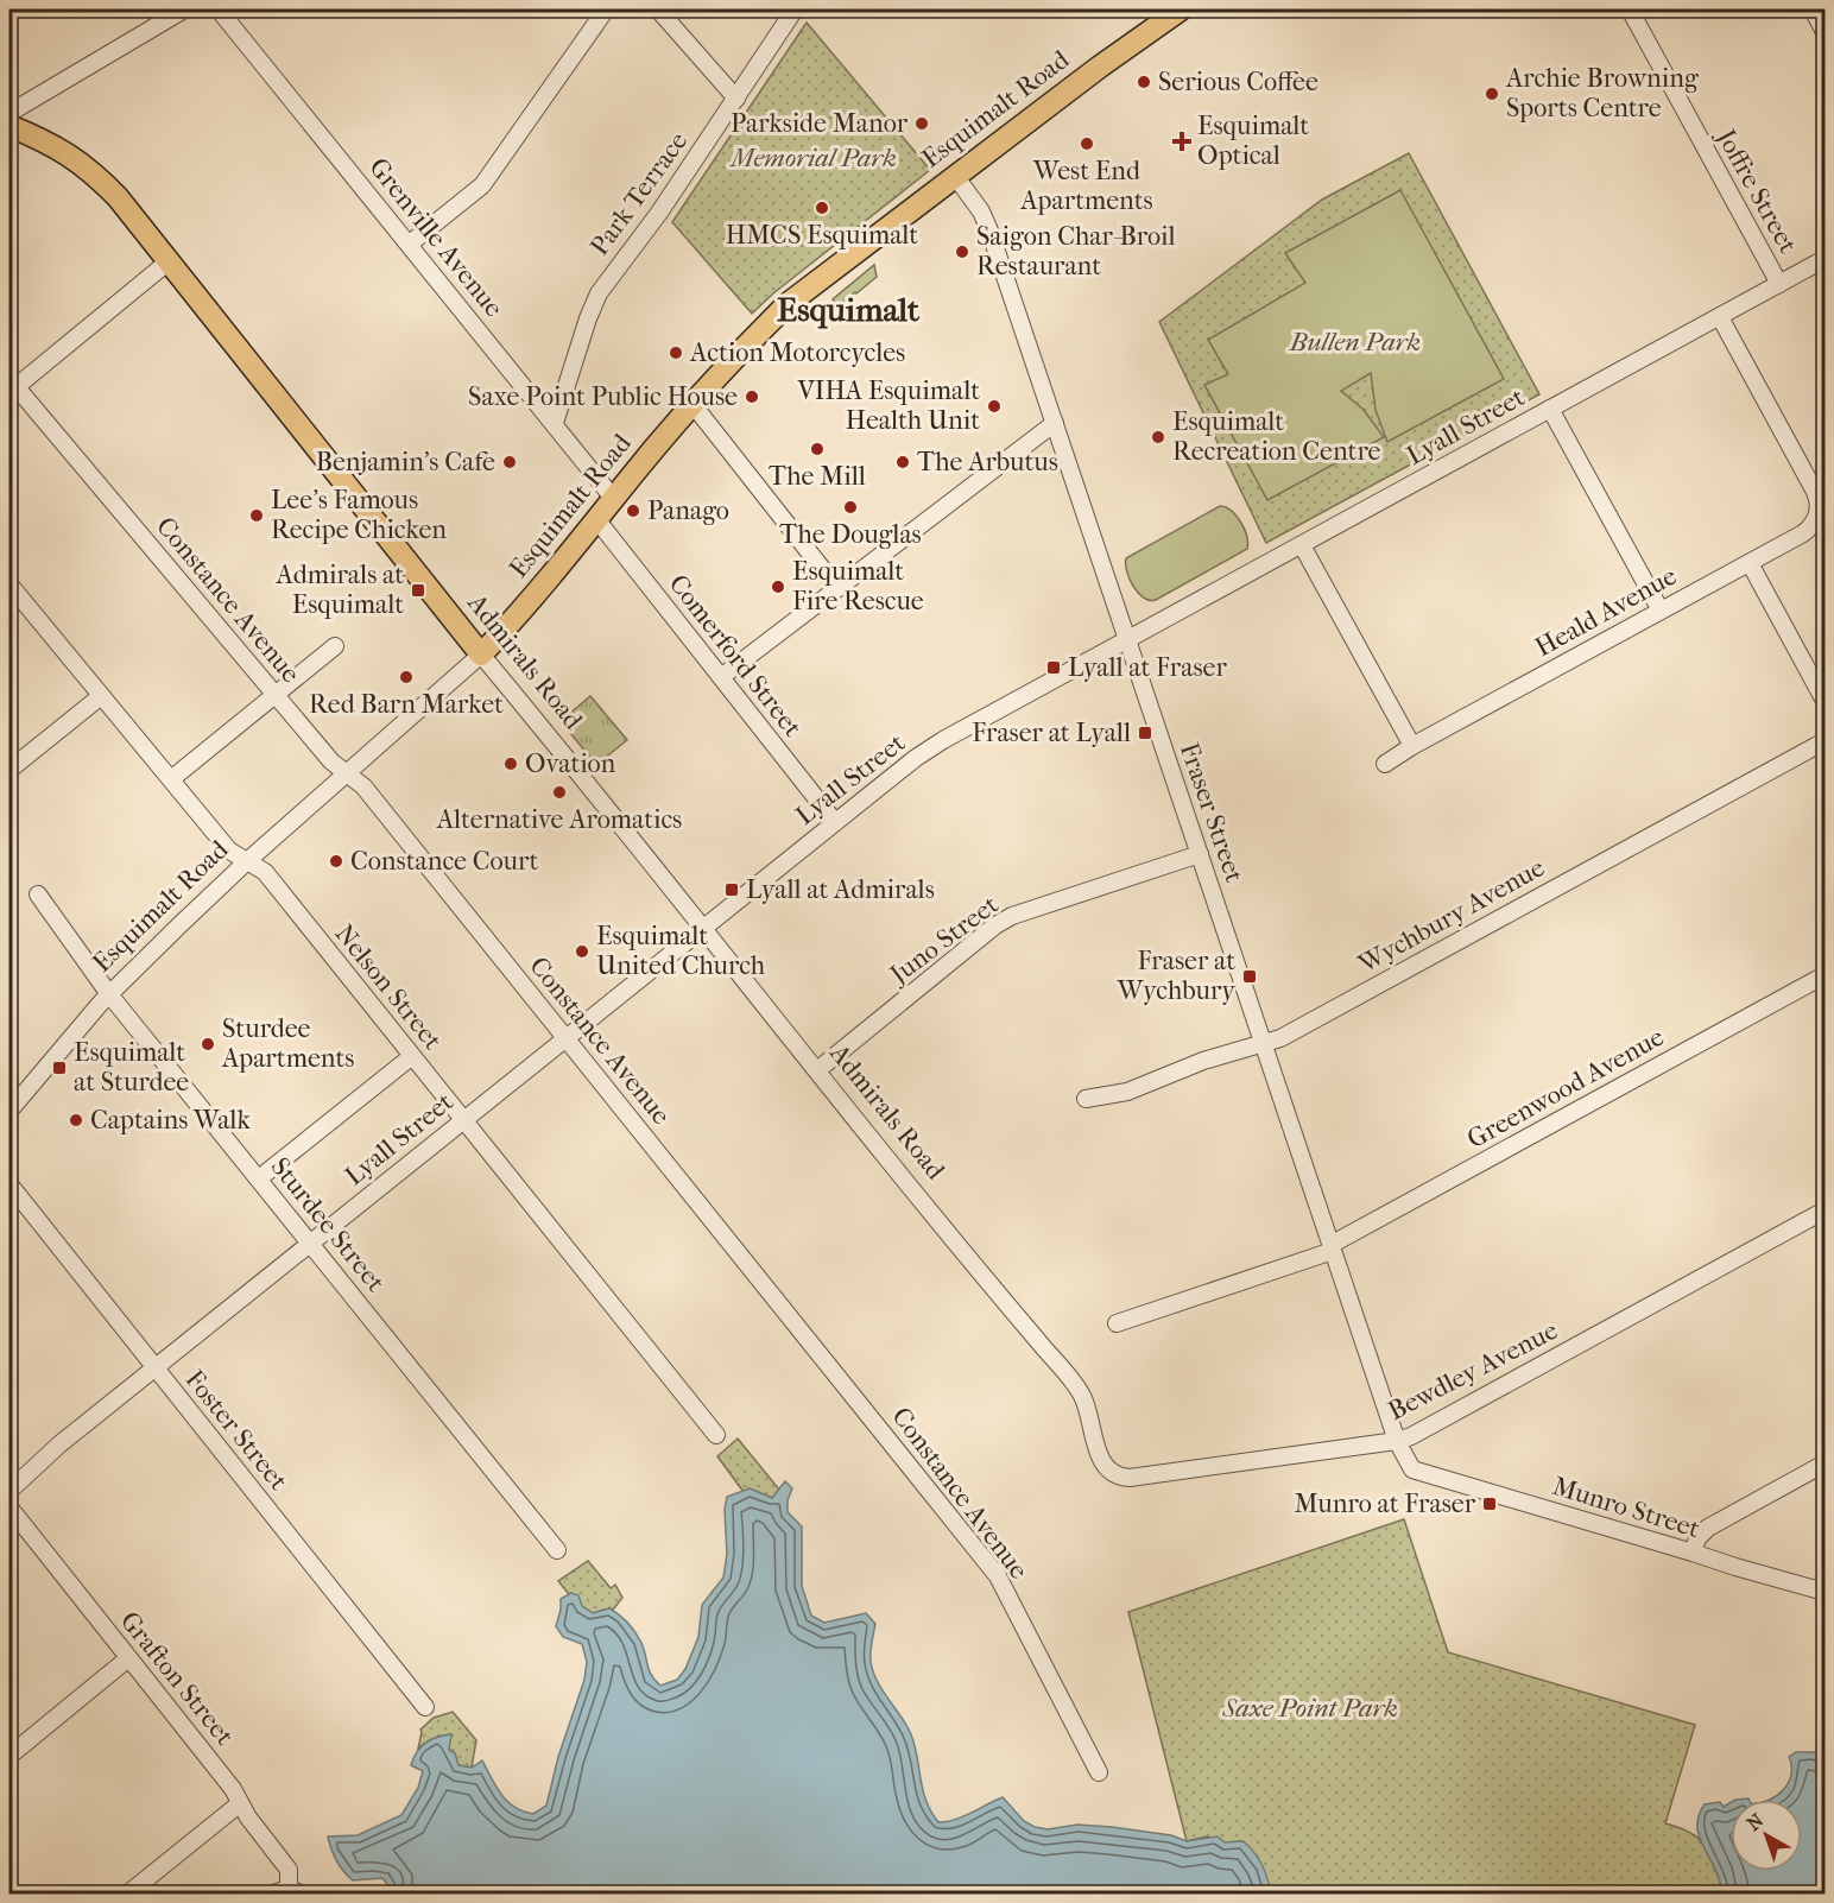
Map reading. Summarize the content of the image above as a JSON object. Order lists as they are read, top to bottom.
{
  "streets": {
    "main road": ["Esquimalt Road", "Admirals Road"],
    "street": [
      "Joffre Street",
      "Park Terrace",
      "Grenville Avenue",
      "Lyall Street",
      "Constance Avenue",
      "Heald Avenue",
      "Comerford Street",
      "Fraser Street",
      "Wychbury Avenue",
      "Juno Street",
      "Nelson Street",
      "Greenwood Avenue",
      "Sturdee Street",
      "Bewdley Avenue",
      "Foster Street",
      "Munro Street",
      "Grafton Street"
    ]
  },
  "crossings": [
    ["Esquimalt Road", "Grenville Avenue"],
    ["Esquimalt Road", "Constance Avenue"],
    ["Esquimalt Road", "Comerford Street"],
    ["Esquimalt Road", "Admirals Road"],
    ["Esquimalt Road", "Fraser Street"],
    ["Esquimalt Road", "Nelson Street"],
    ["Esquimalt Road", "Sturdee Street"],
    ["Joffre Street", "Lyall Street"],
    ["Park Terrace", "Grenville Avenue"],
    ["Lyall Street", "Constance Avenue"],
    ["Lyall Street", "Heald Avenue"],
    ["Lyall Street", "Comerford Street"],
    ["Lyall Street", "Admirals Road"],
    ["Lyall Street", "Fraser Street"],
    ["Lyall Street", "Nelson Street"],
    ["Lyall Street", "Sturdee Street"],
    ["Lyall Street", "Foster Street"],
    ["Admirals Road", "Juno Street"],
    ["Admirals Road", "Bewdley Avenue"],
    ["Fraser Street", "Wychbury Avenue"],
    ["Fraser Street", "Juno Street"],
    ["Fraser Street", "Greenwood Avenue"],
    ["Fraser Street", "Bewdley Avenue"],
    ["Fraser Street", "Munro Street"]
  ],
  "districts": ["Esquimalt"],
  "parks": ["Memorial Park", "Bullen Park", "Saxe Point Park"],
  "places": {
    "other": [
      "Serious Coffee",
      "Archie Browning Sports Centre",
      "Parkside Manor",
      "West End Apartments",
      "HMCS Esquimalt",
      "Saigon Char-Broil Restaurant",
      "Action Motorcycles",
      "Saxe Point Public House",
      "VIHA Esquimalt Health Unit",
      "Esquimalt Recreation Centre",
      "The Mill",
      "Benjamin's Cafe",
      "The Arbutus",
      "The Douglas",
      "Panago",
      "Lee's Famous Recipe Chicken",
      "Esquimalt Fire Rescue",
      "Red Barn Market",
      "Ovation",
      "Alternative Aromatics",
      "Constance Court",
      "Esquimalt United Church",
      "Sturdee Apartments",
      "Captains Walk"
    ],
    "health": ["Esquimalt Optical"],
    "transit": [
      "Admirals at Esquimalt",
      "Lyall at Fraser",
      "Fraser at Lyall",
      "Lyall at Admirals",
      "Fraser at Wychbury",
      "Esquimalt at Sturdee",
      "Munro at Fraser"
    ]
  },
  "north": "top left"
}
